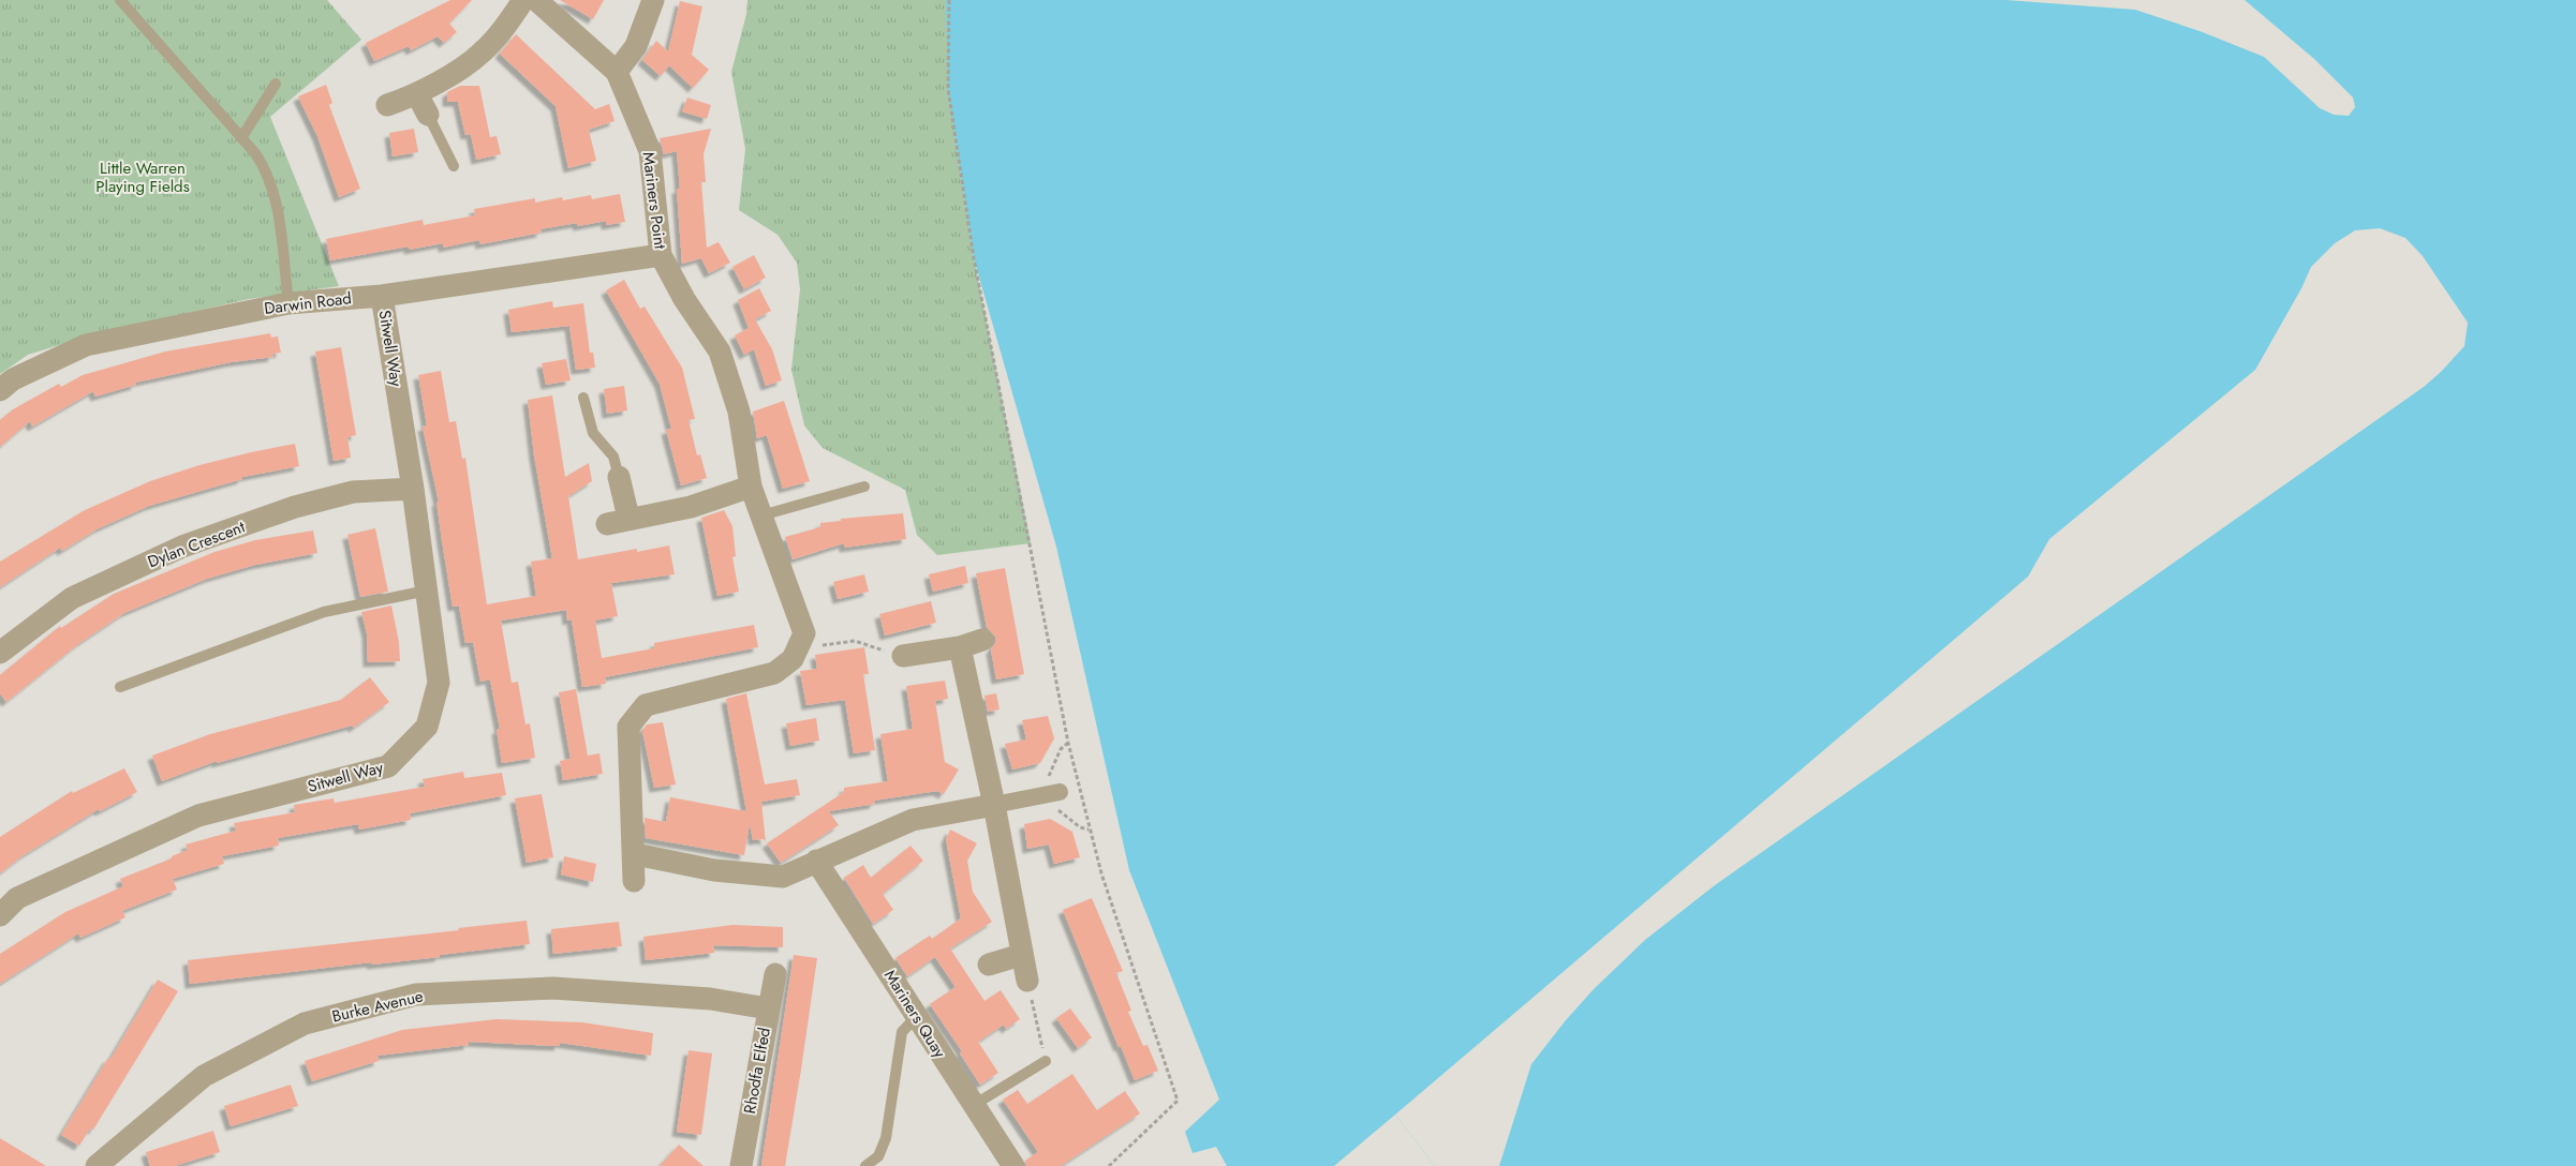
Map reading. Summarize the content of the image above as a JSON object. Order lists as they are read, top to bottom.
{
  "streets": {
    "street": [
      "Mariners Point",
      "Darwin Road",
      "Sitwell Way",
      "Dylan Crescent",
      "Burke Avenue",
      "Mariners Quay",
      "Rhodfa Elfed"
    ]
  },
  "crossings": [
    ["Mariners Point", "Darwin Road"],
    ["Darwin Road", "Sitwell Way"],
    ["Sitwell Way", "Dylan Crescent"],
    ["Burke Avenue", "Rhodfa Elfed"]
  ],
  "parks": ["Little Warren Playing Fields"]
}
